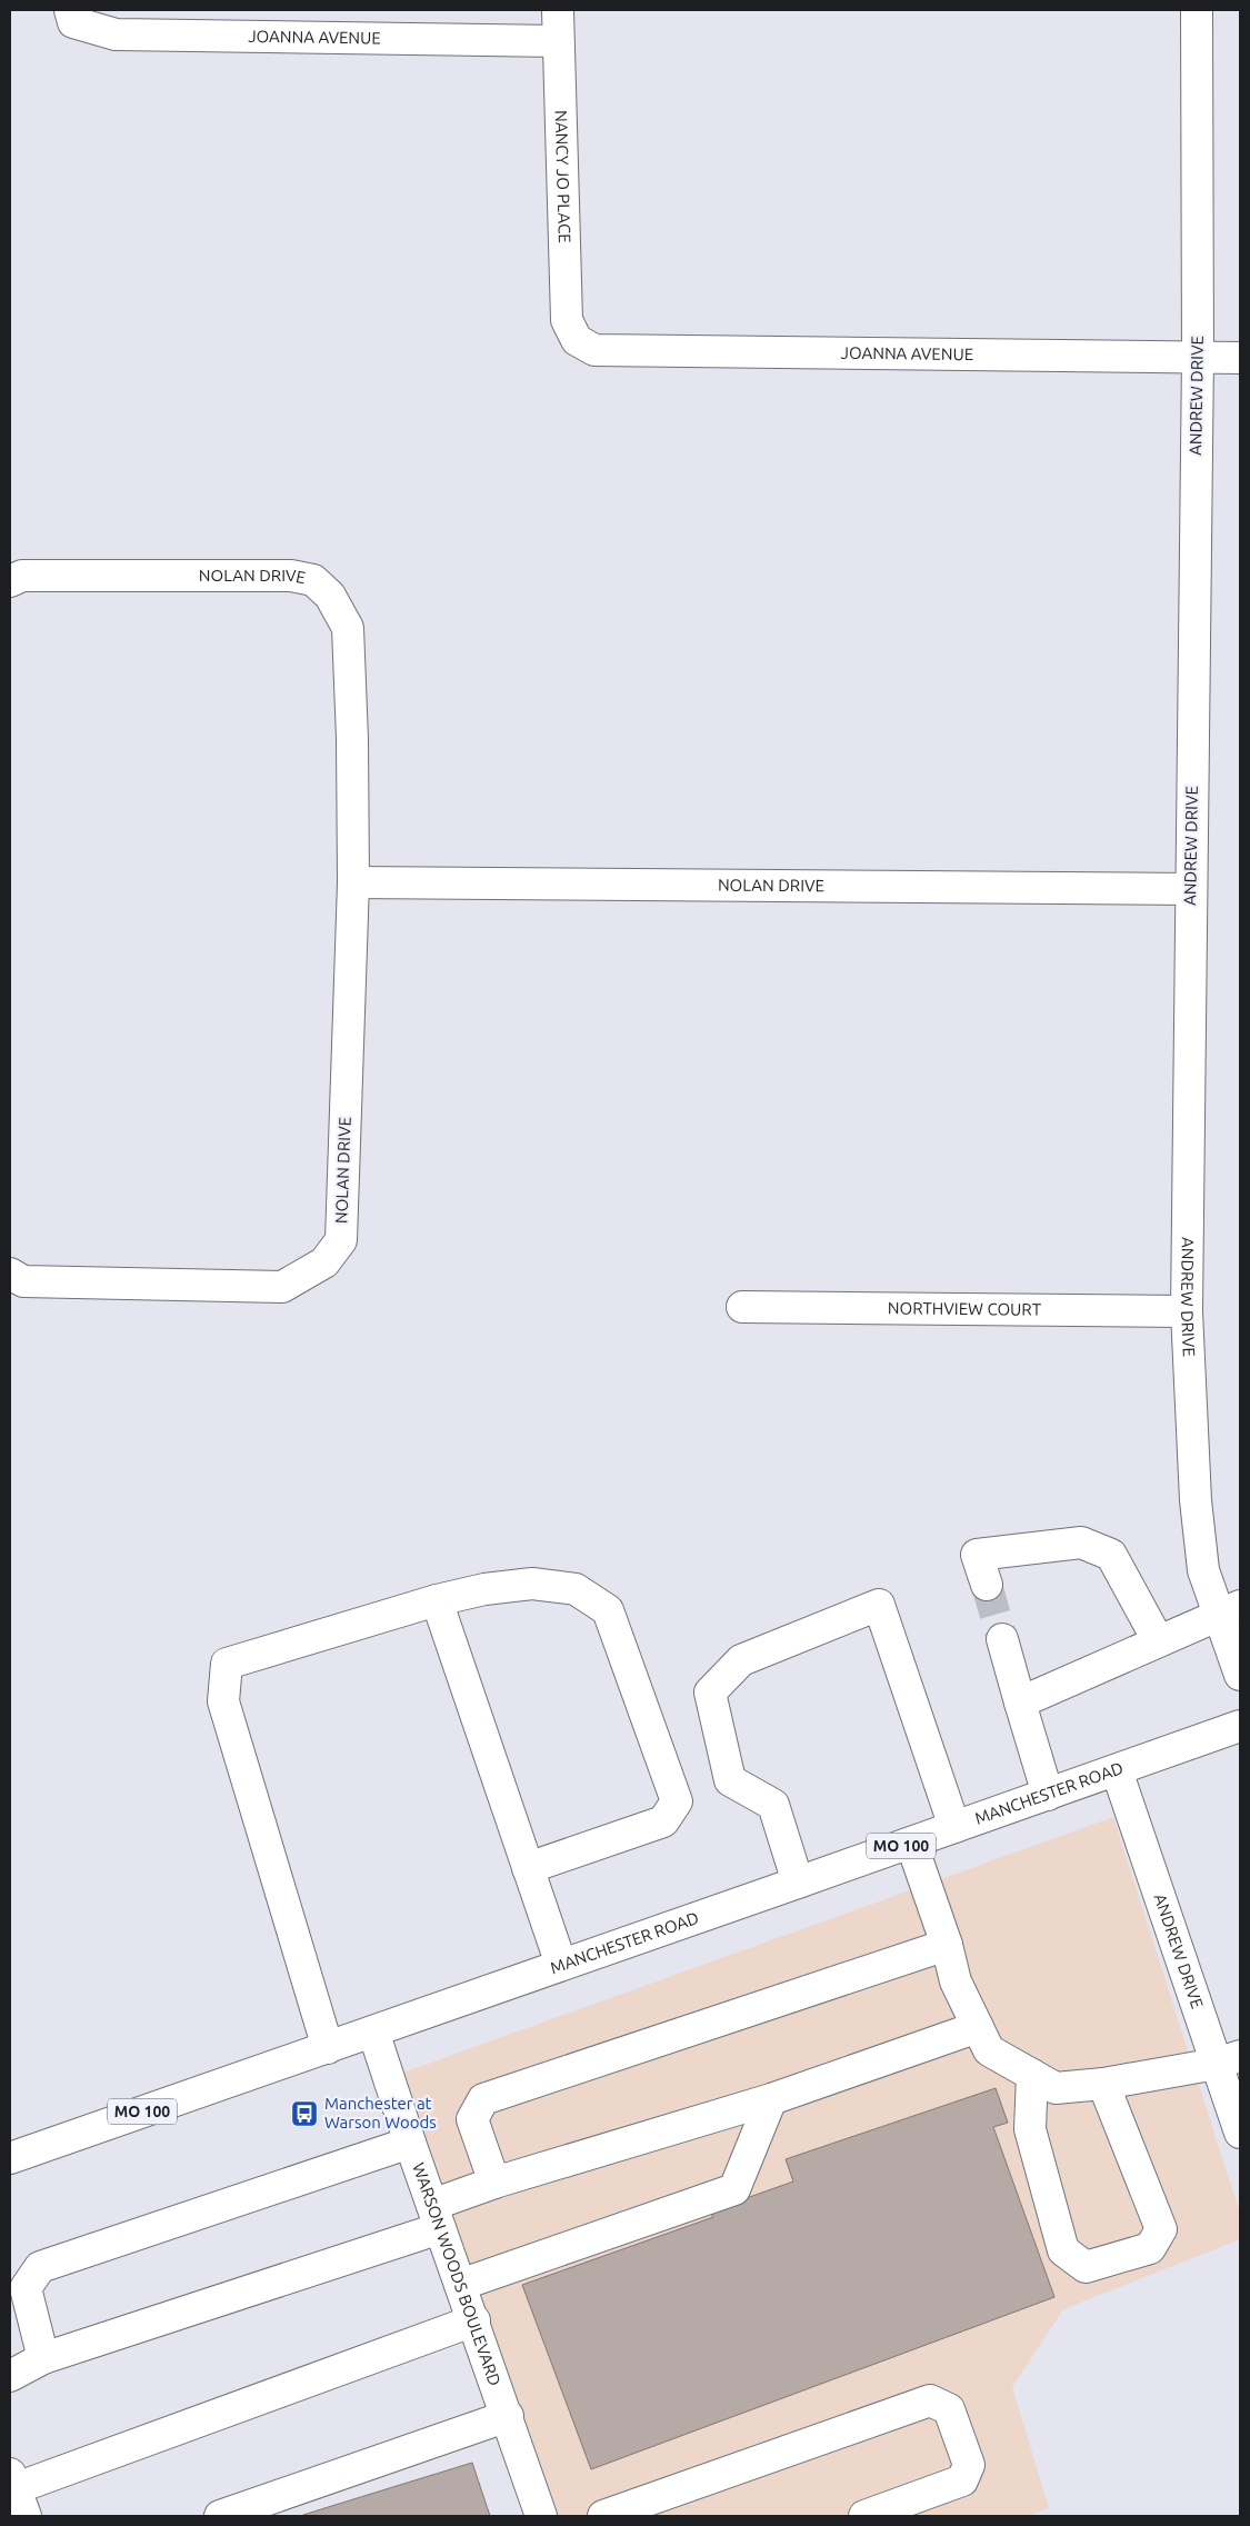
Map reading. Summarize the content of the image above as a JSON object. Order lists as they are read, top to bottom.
{
  "streets": {
    "street": [
      "JOANNA AVENUE",
      "NANCY JO PLACE",
      "ANDREW DRIVE",
      "NOLAN DRIVE",
      "NORTHVIEW COURT",
      "MANCHESTER ROAD",
      "MO 100",
      "WARSON WOODS BOULEVARD"
    ]
  },
  "crossings": [
    ["JOANNA AVENUE", "NANCY JO PLACE"],
    ["JOANNA AVENUE", "ANDREW DRIVE"],
    ["ANDREW DRIVE", "NOLAN DRIVE"],
    ["ANDREW DRIVE", "NORTHVIEW COURT"],
    ["ANDREW DRIVE", "MANCHESTER ROAD"],
    ["MANCHESTER ROAD", "WARSON WOODS BOULEVARD"]
  ],
  "places": {
    "bus stop": ["Manchester at Warson Woods"]
  }
}
